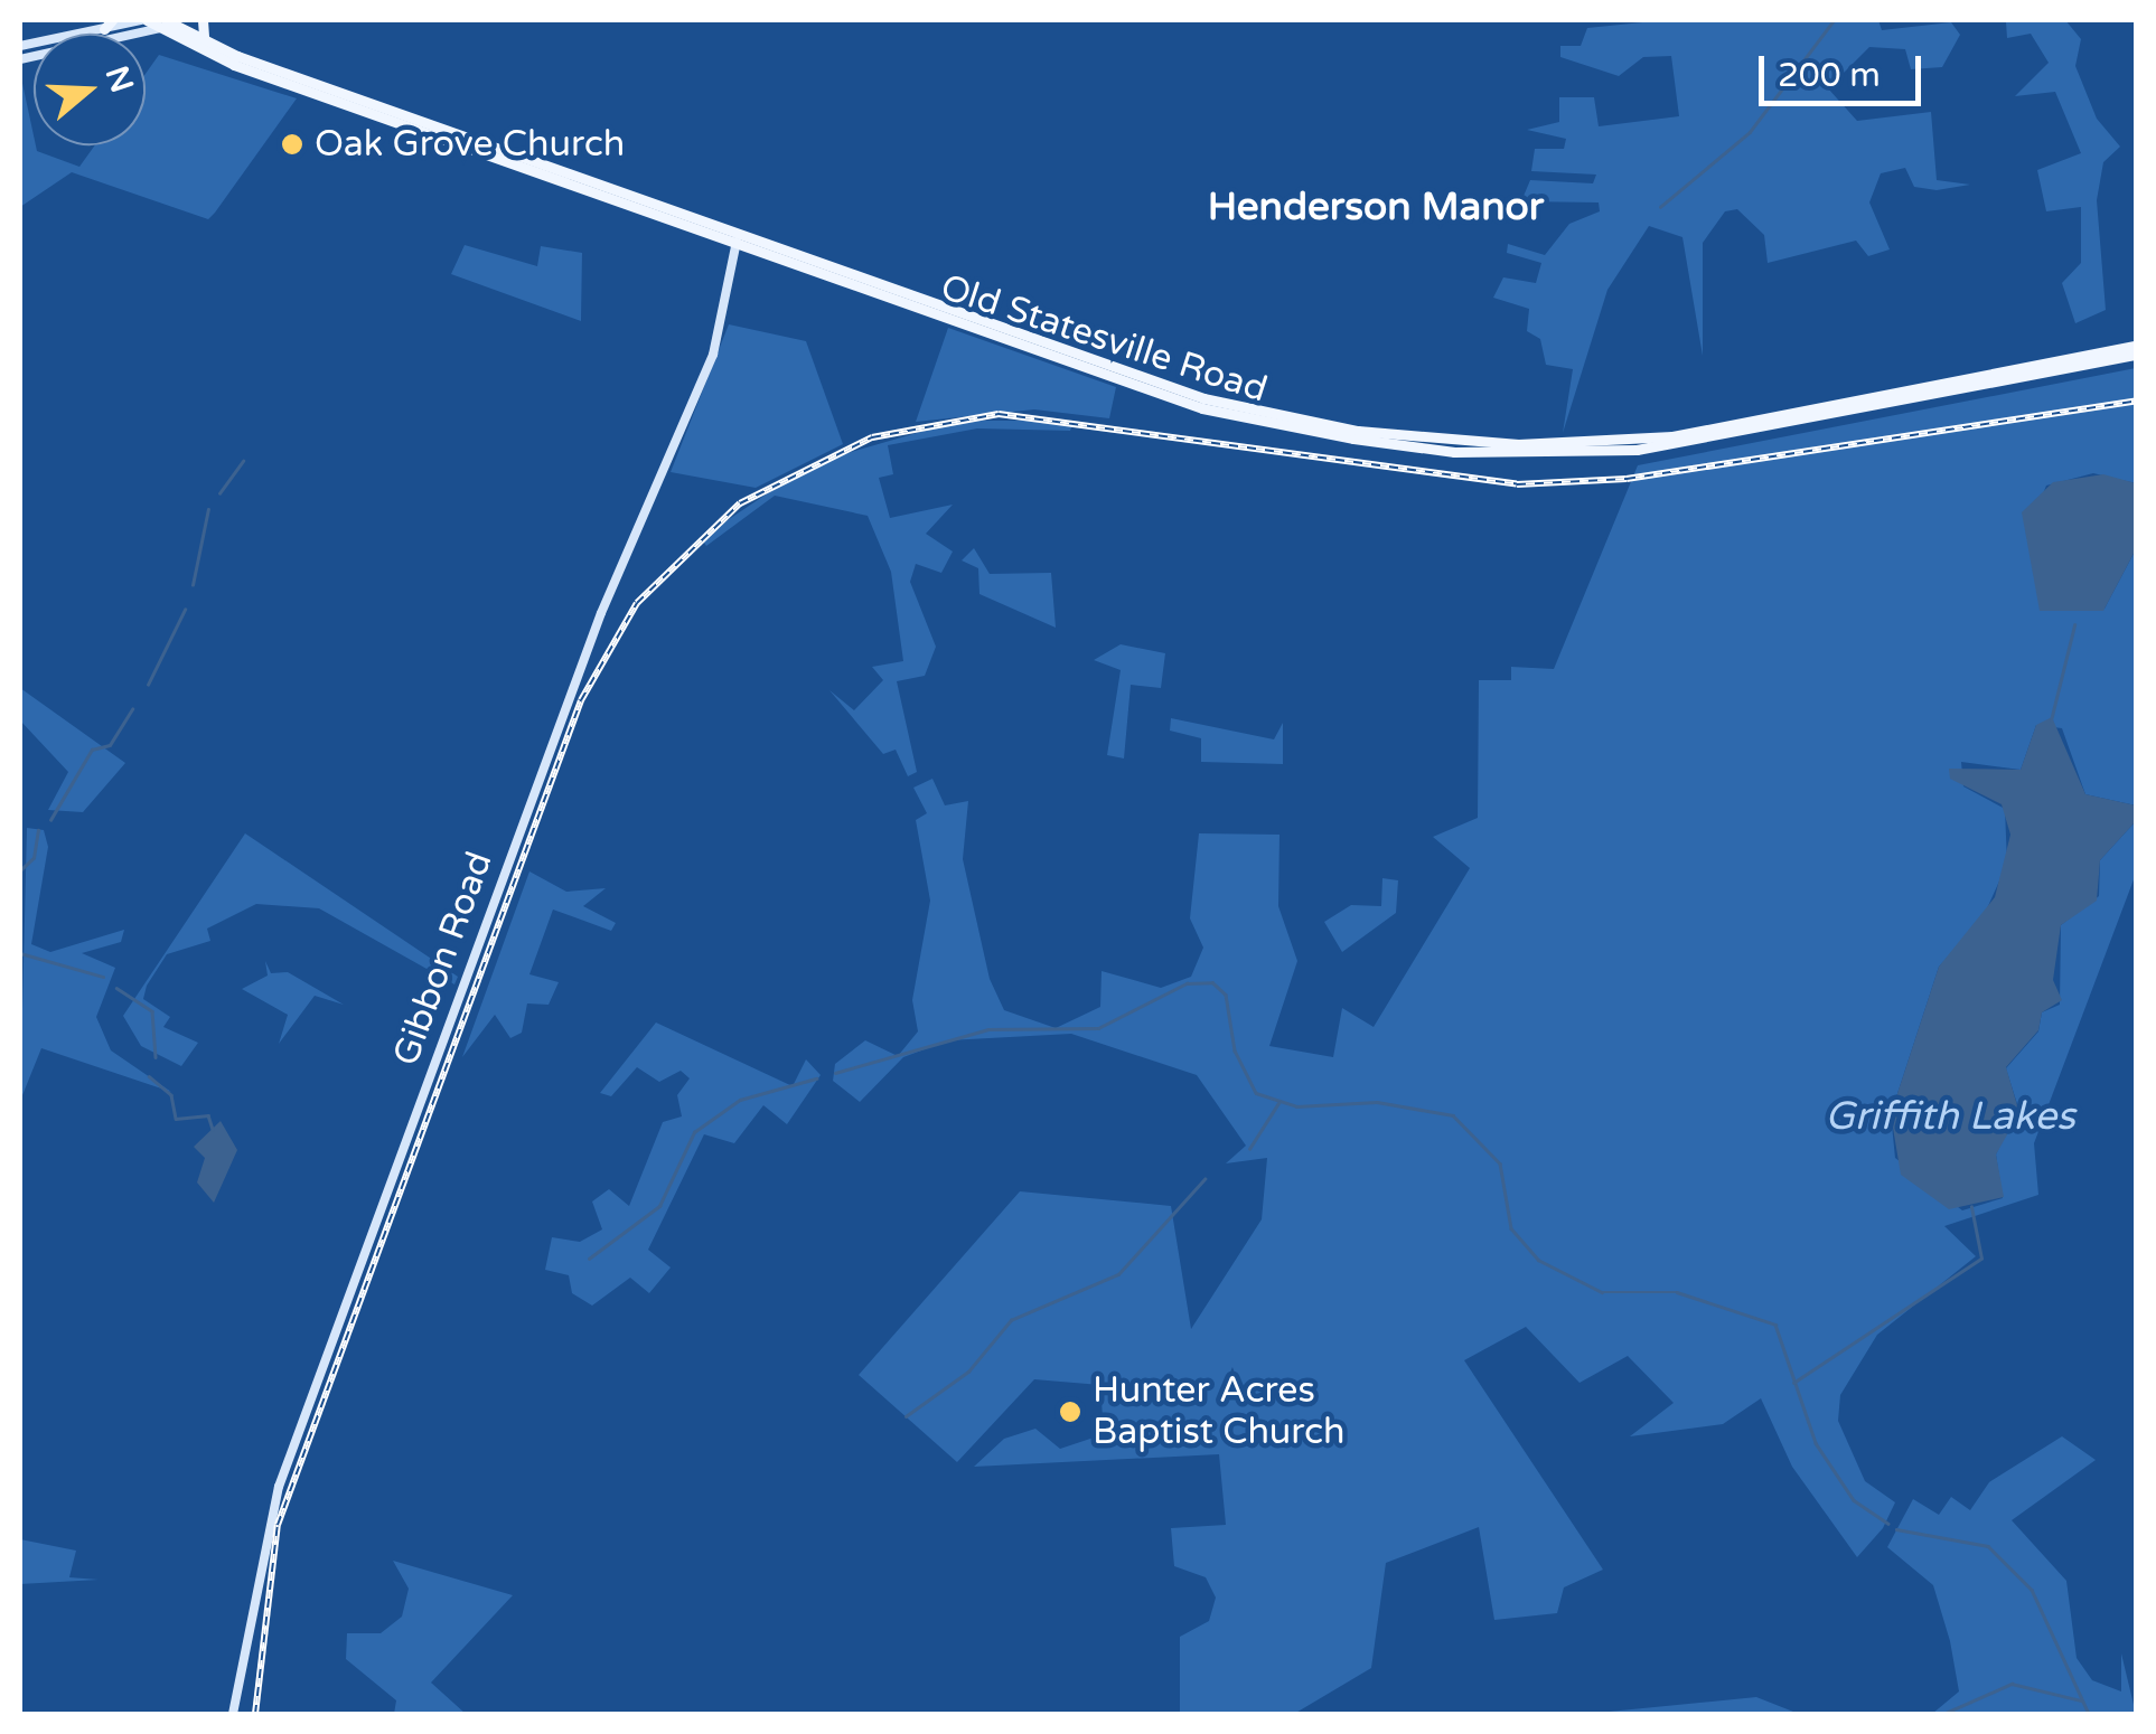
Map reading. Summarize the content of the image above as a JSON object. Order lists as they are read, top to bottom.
{
  "streets": {
    "main road": ["Old Statesville Road", "Gibbon Road"]
  },
  "crossings": [
    ["Old Statesville Road", "Gibbon Road"]
  ],
  "districts": ["Henderson Manor"],
  "water": ["Griffith Lakes"],
  "places": ["Oak Grove Church", "Hunter Acres Baptist Church"],
  "scale_bar": "200 m",
  "north": "right"
}
